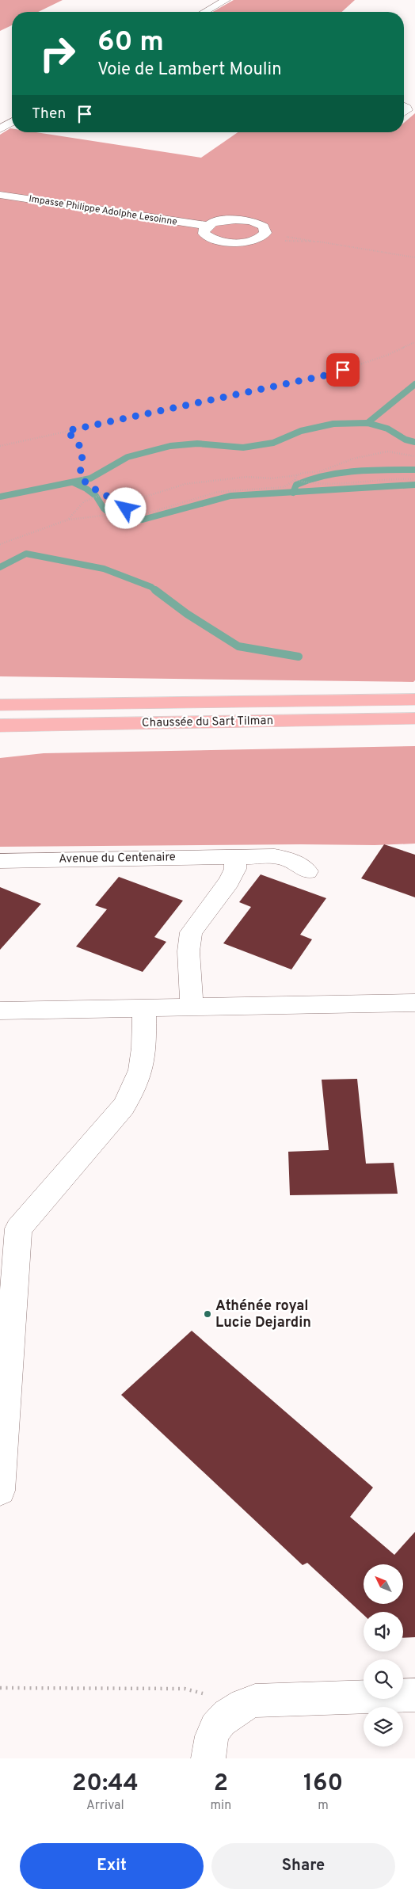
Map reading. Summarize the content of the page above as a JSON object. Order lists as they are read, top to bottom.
{
  "streets": {
    "highway": ["Chaussée du Sart Tilman"],
    "street": ["Impasse Philippe Adolphe Lesoinne", "Avenue du Centenaire"]
  },
  "places": ["Athénée royal Lucie Dejardin"],
  "north": "top left",
  "page": {
    "turn": ["60 m", "Voie de Lambert Moulin"],
    "then": "Then",
    "eta": [
      "20:44",
      "Arrival",
      "2",
      "min",
      "160",
      "m"
    ],
    "buttons": ["Exit", "Share"]
  }
}
